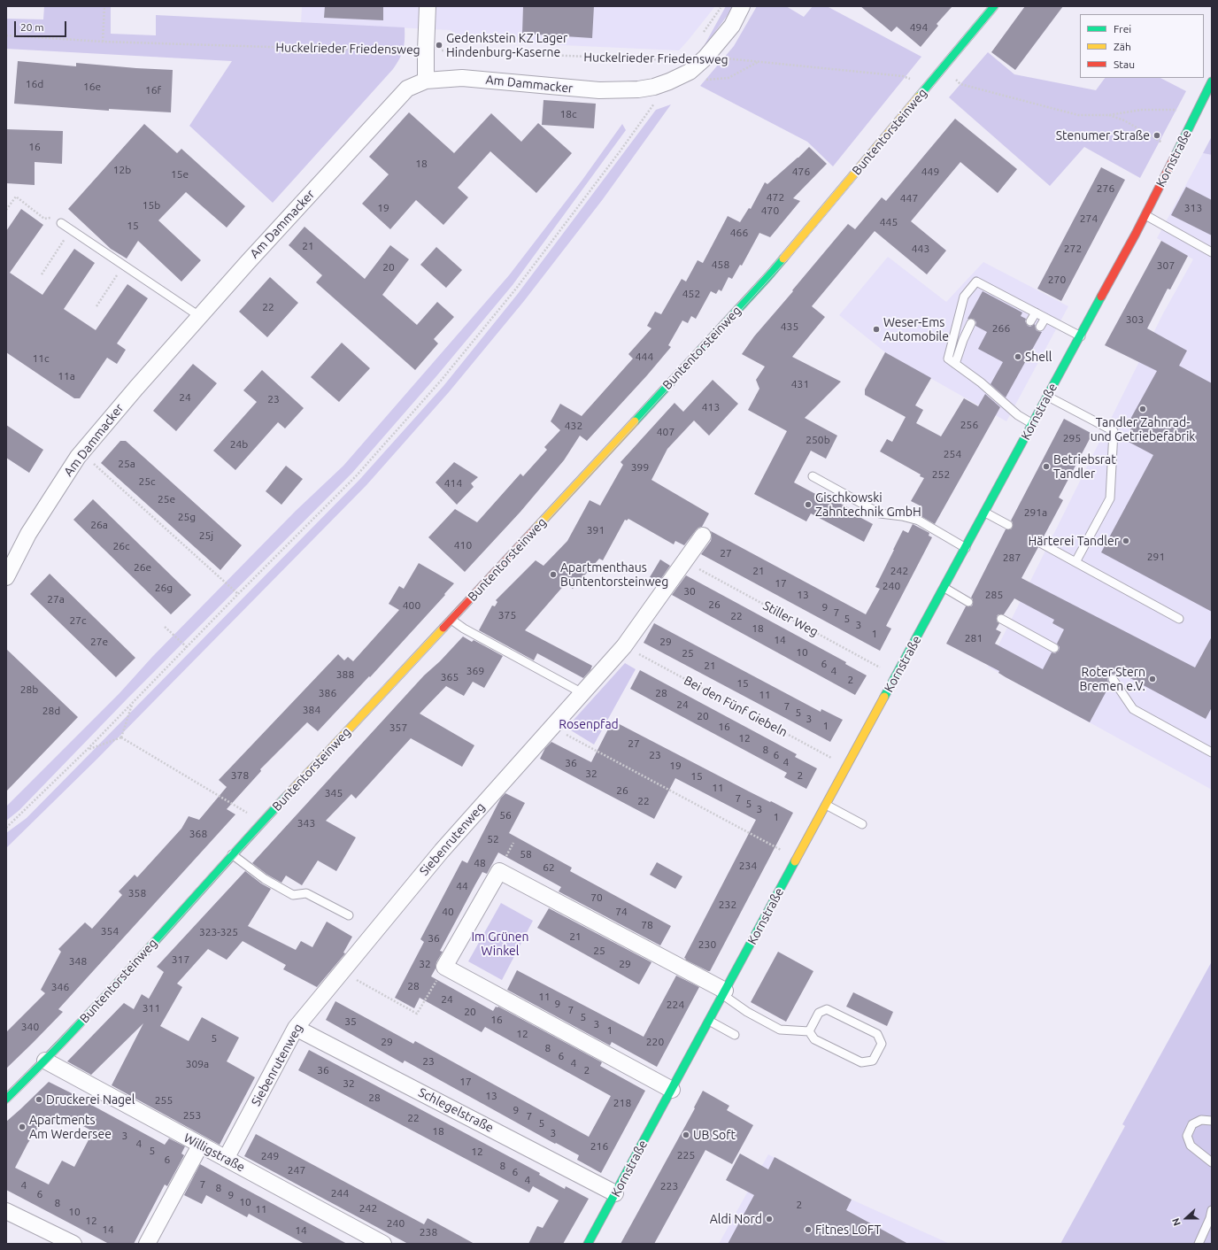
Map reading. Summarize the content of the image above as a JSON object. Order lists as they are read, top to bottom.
{
  "streets": {
    "street": [
      "Am Dammacker",
      "Buntentorsteinweg",
      "Kornstraße",
      "Siebenrutenweg",
      "Schlegelstraße",
      "Willigstraße"
    ],
    "path": ["Huckelrieder Friedensweg", "Stiller Weg", "Bei den Fünf Giebeln"]
  },
  "crossings": [
    ["Huckelrieder Friedensweg", "Am Dammacker"],
    ["Buntentorsteinweg", "Willigstraße"],
    ["Kornstraße", "Stiller Weg"],
    ["Kornstraße", "Bei den Fünf Giebeln"],
    ["Kornstraße", "Schlegelstraße"],
    ["Stiller Weg", "Siebenrutenweg"],
    ["Bei den Fünf Giebeln", "Siebenrutenweg"],
    ["Siebenrutenweg", "Schlegelstraße"],
    ["Siebenrutenweg", "Willigstraße"]
  ],
  "parks": ["Rosenpfad", "Im Grünen Winkel"],
  "places": [
    "Gedenkstein KZ Lager Hindenburg-Kaserne",
    "Stenumer Straße",
    "Weser-Ems Automobile",
    "Shell",
    "Tandler Zahnrad- und Getriebefabrik",
    "Betriebsrat Tandler",
    "Gischkowski Zahntechnik GmbH",
    "Härterei Tandler",
    "Apartmenthaus Buntentorsteinweg",
    "Roter Stern Bremen e.V.",
    "Druckerei Nagel",
    "Apartments Am Werdersee",
    "UB Soft",
    "Aldi Nord",
    "Fitnes LOFT"
  ],
  "house_numbers": [
    "494",
    "16d",
    "16e",
    "16f",
    "18c",
    "16",
    "18",
    "12b",
    "476",
    "449",
    "15e",
    "276",
    "472",
    "447",
    "15b",
    "19",
    "313",
    "470",
    "274",
    "445",
    "15",
    "466",
    "21",
    "443",
    "272",
    "458",
    "307",
    "20",
    "270",
    "452",
    "22",
    "303",
    "435",
    "266",
    "444",
    "11c",
    "11a",
    "431",
    "24",
    "23",
    "413",
    "256",
    "432",
    "407",
    "295",
    "250b",
    "24b",
    "254",
    "25a",
    "399",
    "252",
    "25c",
    "414",
    "25e",
    "291a",
    "25g",
    "26a",
    "391",
    "25j",
    "410",
    "26c",
    "27",
    "291",
    "287",
    "26e",
    "21",
    "242",
    "17",
    "240",
    "26g",
    "30",
    "13",
    "285",
    "27a",
    "26",
    "400",
    "9",
    "7",
    "375",
    "22",
    "5",
    "27c",
    "3",
    "18",
    "1",
    "281",
    "14",
    "27e",
    "29",
    "10",
    "25",
    "6",
    "21",
    "369",
    "4",
    "388",
    "365",
    "2",
    "15",
    "28b",
    "386",
    "28",
    "11",
    "24",
    "7",
    "384",
    "28d",
    "5",
    "20",
    "3",
    "1",
    "16",
    "357",
    "12",
    "27",
    "8",
    "23",
    "6",
    "4",
    "36",
    "19",
    "32",
    "378",
    "2",
    "15",
    "11",
    "26",
    "345",
    "7",
    "22",
    "5",
    "3",
    "56",
    "1",
    "343",
    "368",
    "52",
    "58",
    "48",
    "234",
    "62",
    "44",
    "358",
    "70",
    "232",
    "40",
    "74",
    "78",
    "354",
    "323-325",
    "21",
    "36",
    "230",
    "25",
    "317",
    "348",
    "32",
    "29",
    "28",
    "346",
    "11",
    "24",
    "9",
    "224",
    "311",
    "7",
    "20",
    "5",
    "16",
    "35",
    "3",
    "340",
    "1",
    "12",
    "5",
    "29",
    "220",
    "8",
    "6",
    "23",
    "4",
    "309a",
    "36",
    "2",
    "17",
    "32",
    "13",
    "28",
    "255",
    "218",
    "9",
    "253",
    "7",
    "22",
    "5",
    "18",
    "3",
    "3",
    "4",
    "216",
    "5",
    "12",
    "225",
    "249",
    "6",
    "8",
    "247",
    "6",
    "4",
    "7",
    "4",
    "223",
    "8",
    "244",
    "6",
    "9",
    "10",
    "8",
    "2",
    "242",
    "11",
    "10",
    "12",
    "240",
    "14",
    "14",
    "238"
  ],
  "legend": ["Frei", "Zäh", "Stau"],
  "scale_bar": "20 m",
  "north": "left"
}
